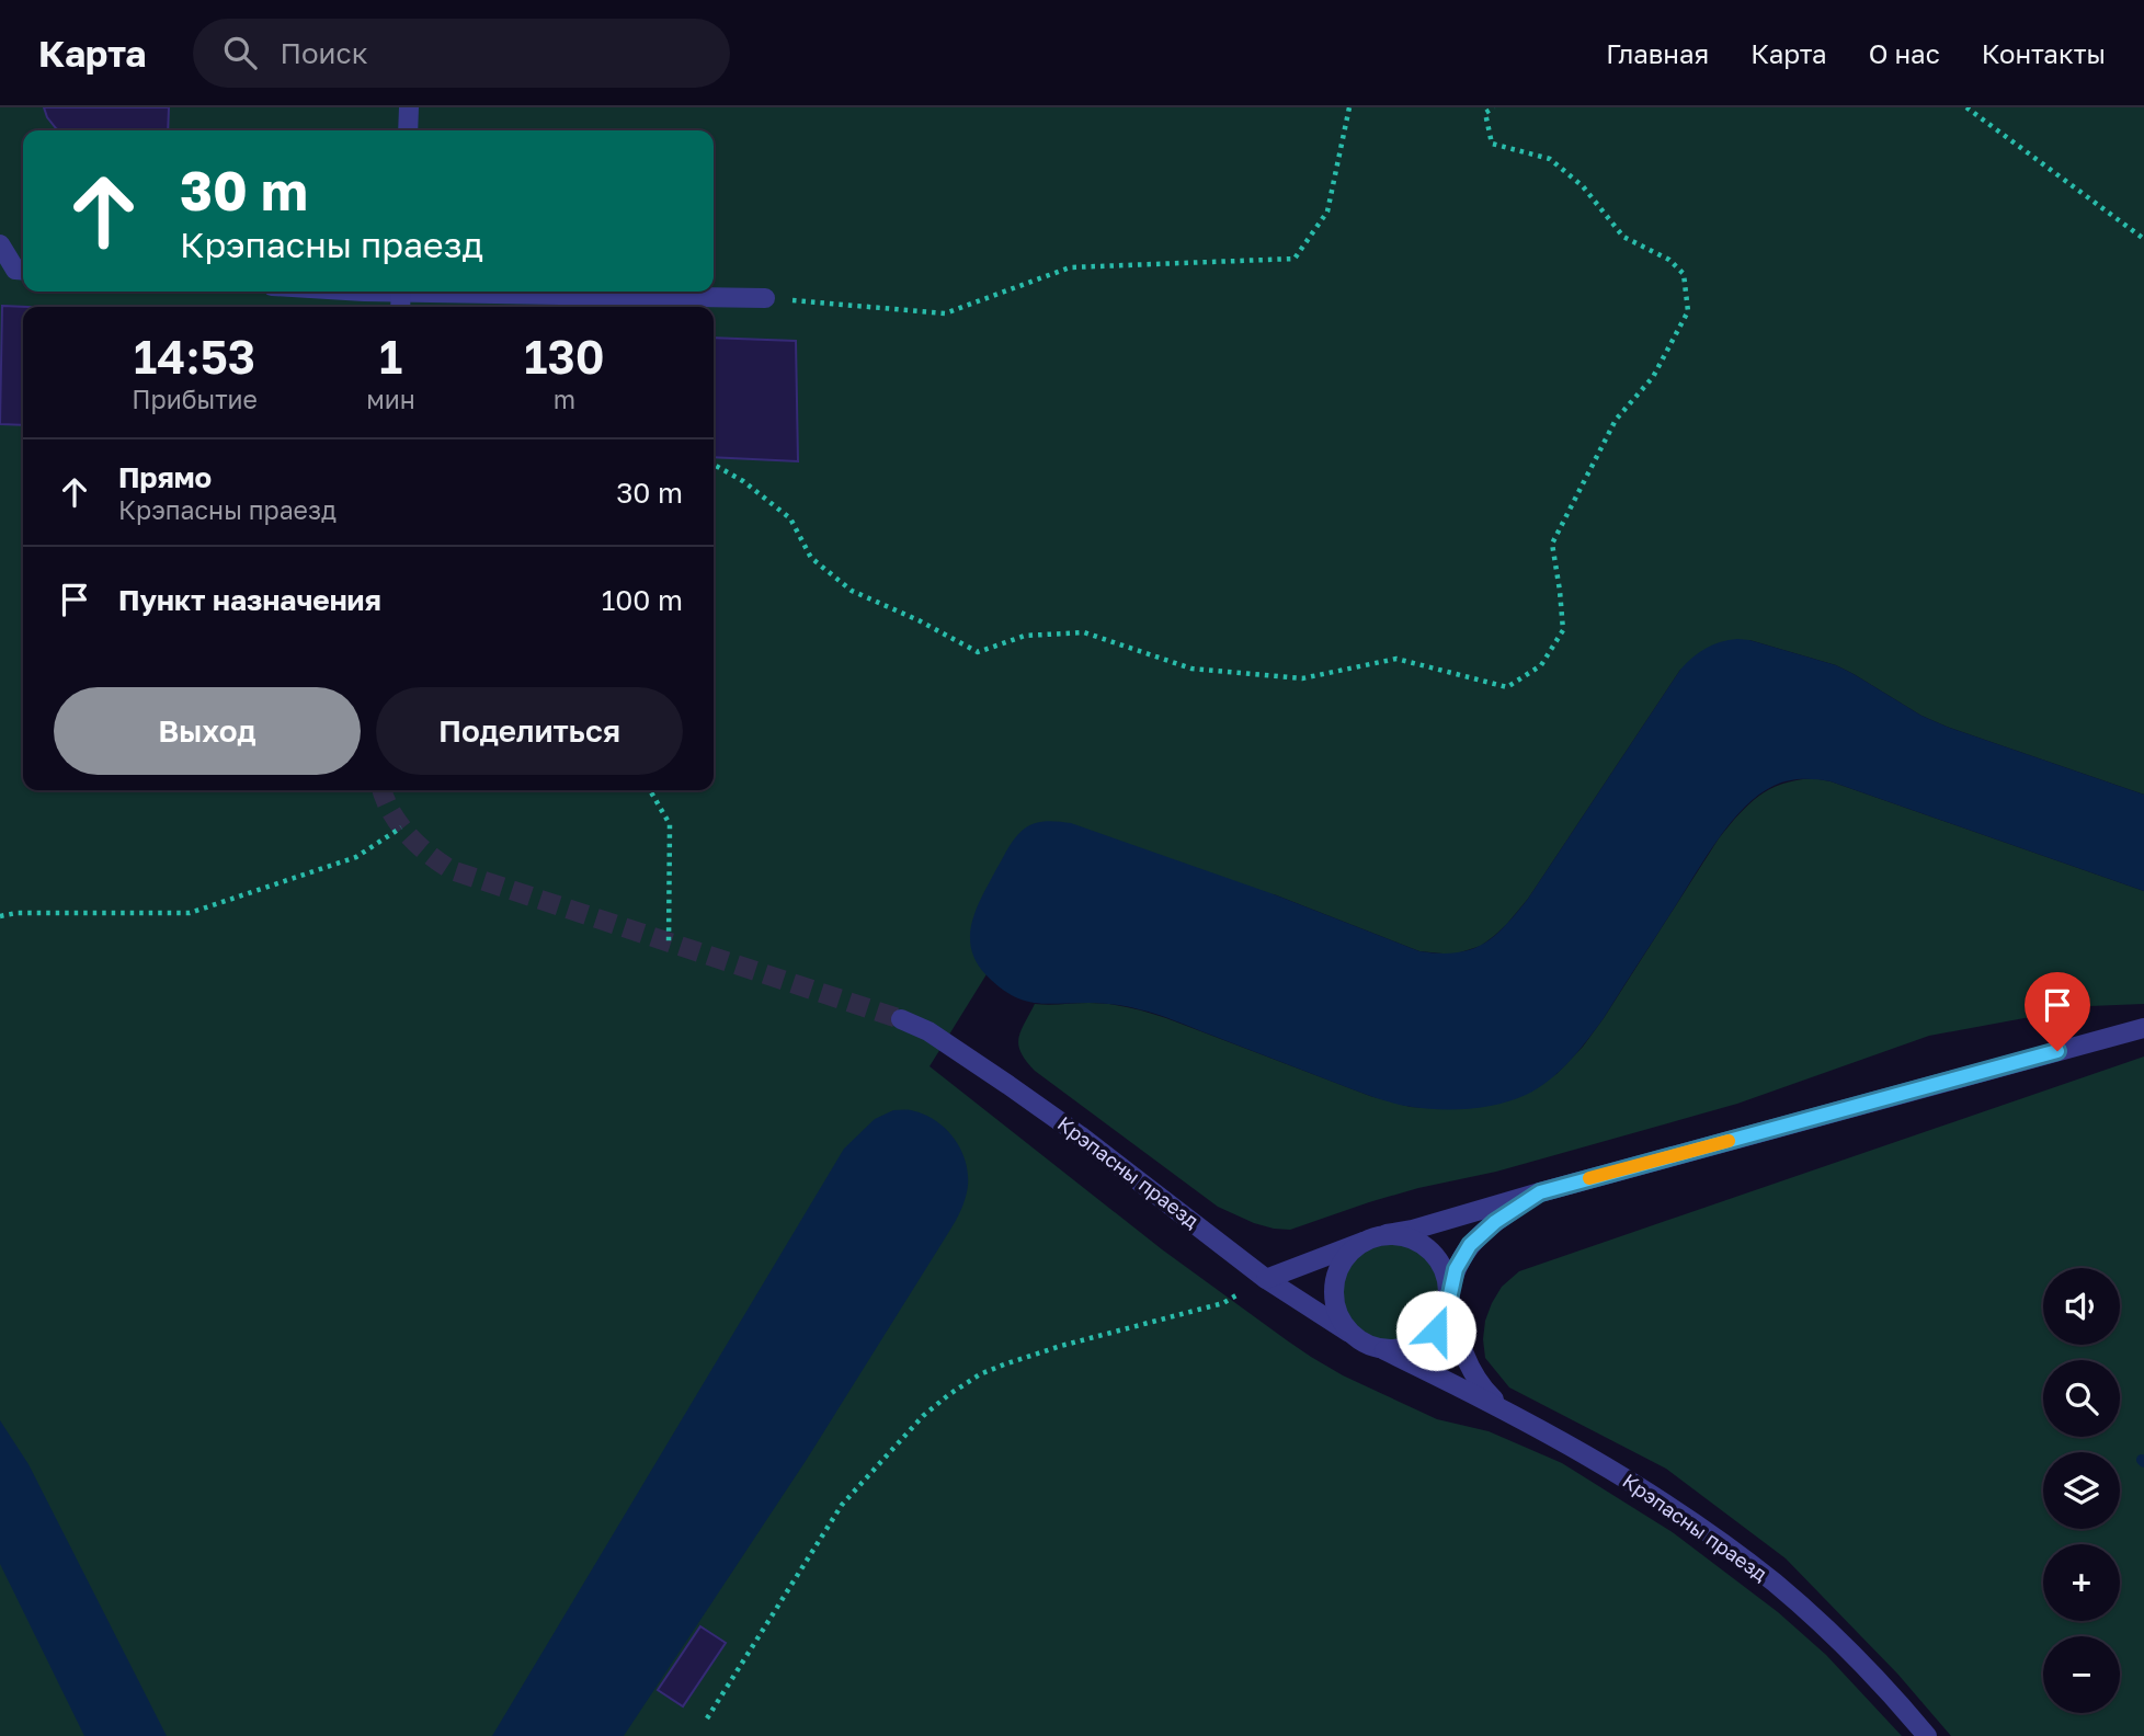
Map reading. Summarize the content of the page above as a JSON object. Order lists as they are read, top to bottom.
{
  "streets": {
    "street": ["Крэпасны праезд"]
  },
  "page": {
    "header": "Карта",
    "search": "Поиск",
    "nav": [
      "Главная",
      "Карта",
      "О нас",
      "Контакты"
    ],
    "turn": ["30 m", "Крэпасны праезд"],
    "eta": [
      "14:53",
      "Прибытие",
      "1",
      "мин",
      "130",
      "m"
    ],
    "list": [
      {
        "name": "Прямо",
        "note": "Крэпасны праезд",
        "value": "30 m"
      },
      {
        "name": "Пункт назначения",
        "value": "100 m"
      }
    ],
    "buttons": ["Выход", "Поделиться"],
    "map_buttons": ["+", "−"]
  }
}
